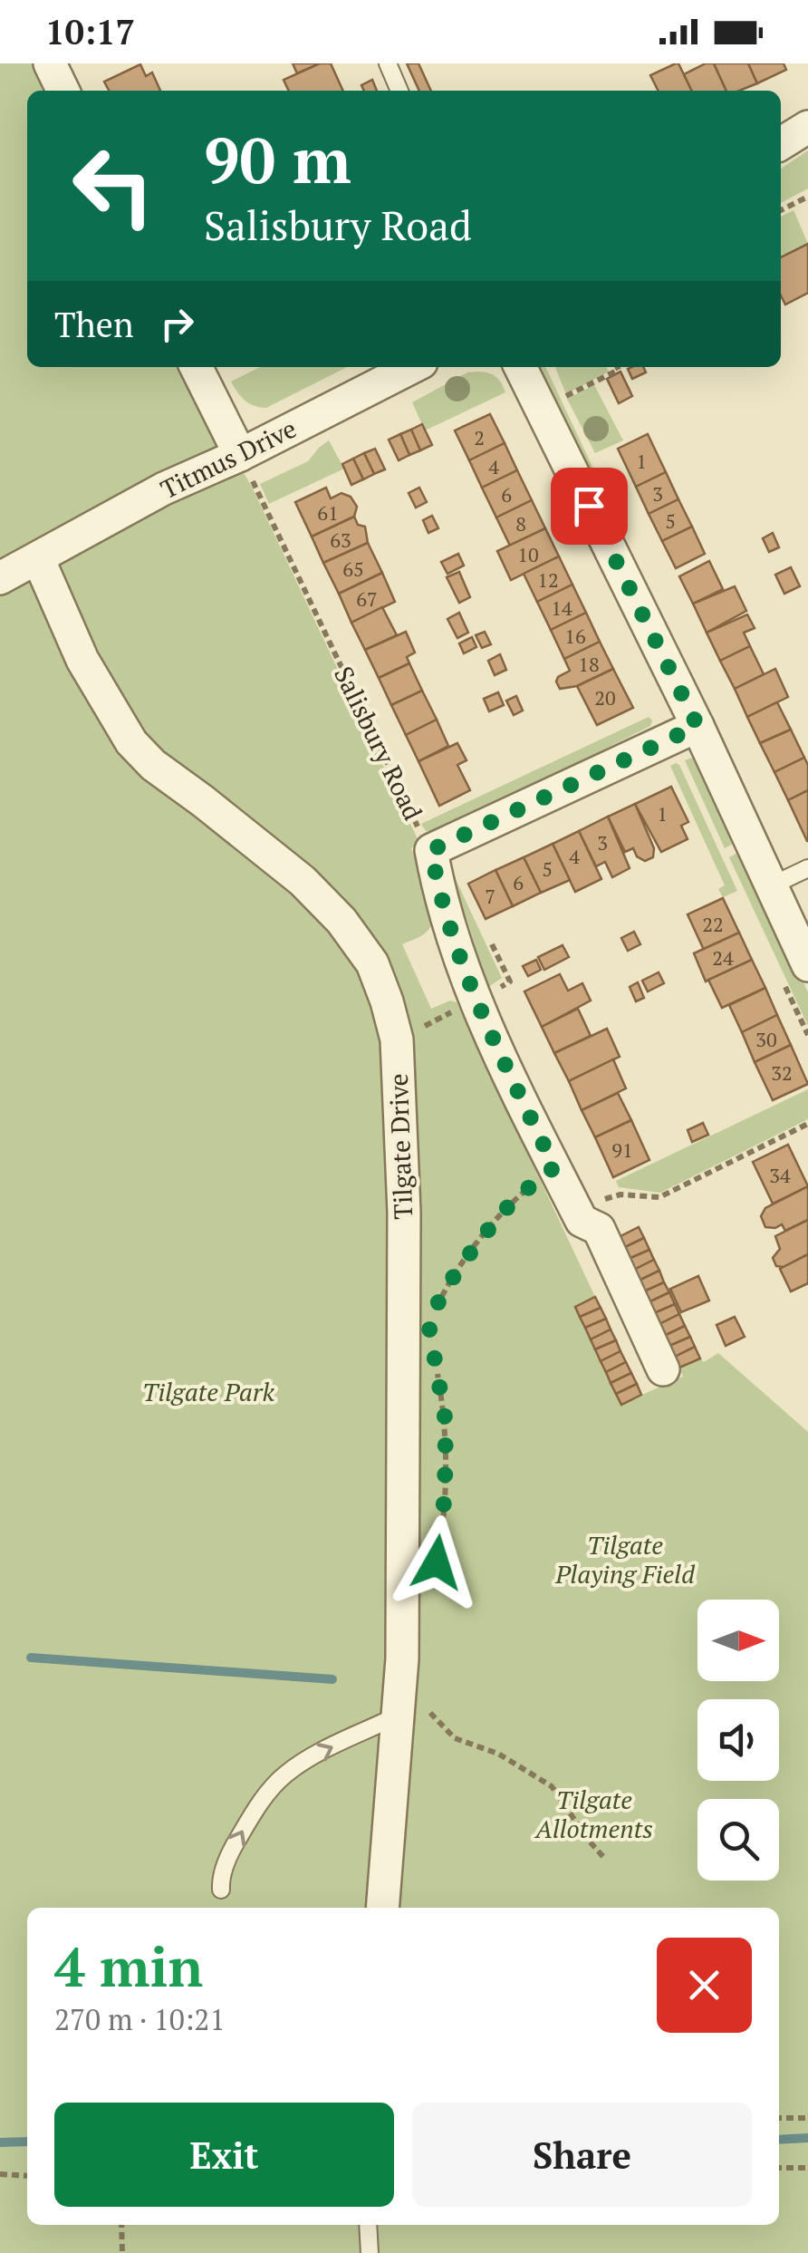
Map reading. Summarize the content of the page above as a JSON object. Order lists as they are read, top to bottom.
{
  "streets": {
    "street": ["Titmus Drive", "Salisbury Road", "Tilgate Drive"]
  },
  "crossings": [
    ["Titmus Drive", "Salisbury Road"],
    ["Titmus Drive", "Tilgate Drive"]
  ],
  "parks": ["Tilgate Park", "Tilgate Playing Field", "Tilgate Allotments"],
  "house_numbers": [
    "2",
    "1",
    "4",
    "3",
    "6",
    "61",
    "5",
    "8",
    "63",
    "10",
    "65",
    "12",
    "67",
    "14",
    "16",
    "18",
    "20",
    "1",
    "3",
    "4",
    "5",
    "6",
    "7",
    "22",
    "24",
    "30",
    "32",
    "91",
    "34"
  ],
  "north": "right",
  "page": {
    "status": "10:17",
    "turn": ["90 m", "Salisbury Road"],
    "then": "Then",
    "heading": ["4 min", "270 m · 10:21"],
    "buttons": ["Exit", "Share"]
  }
}
